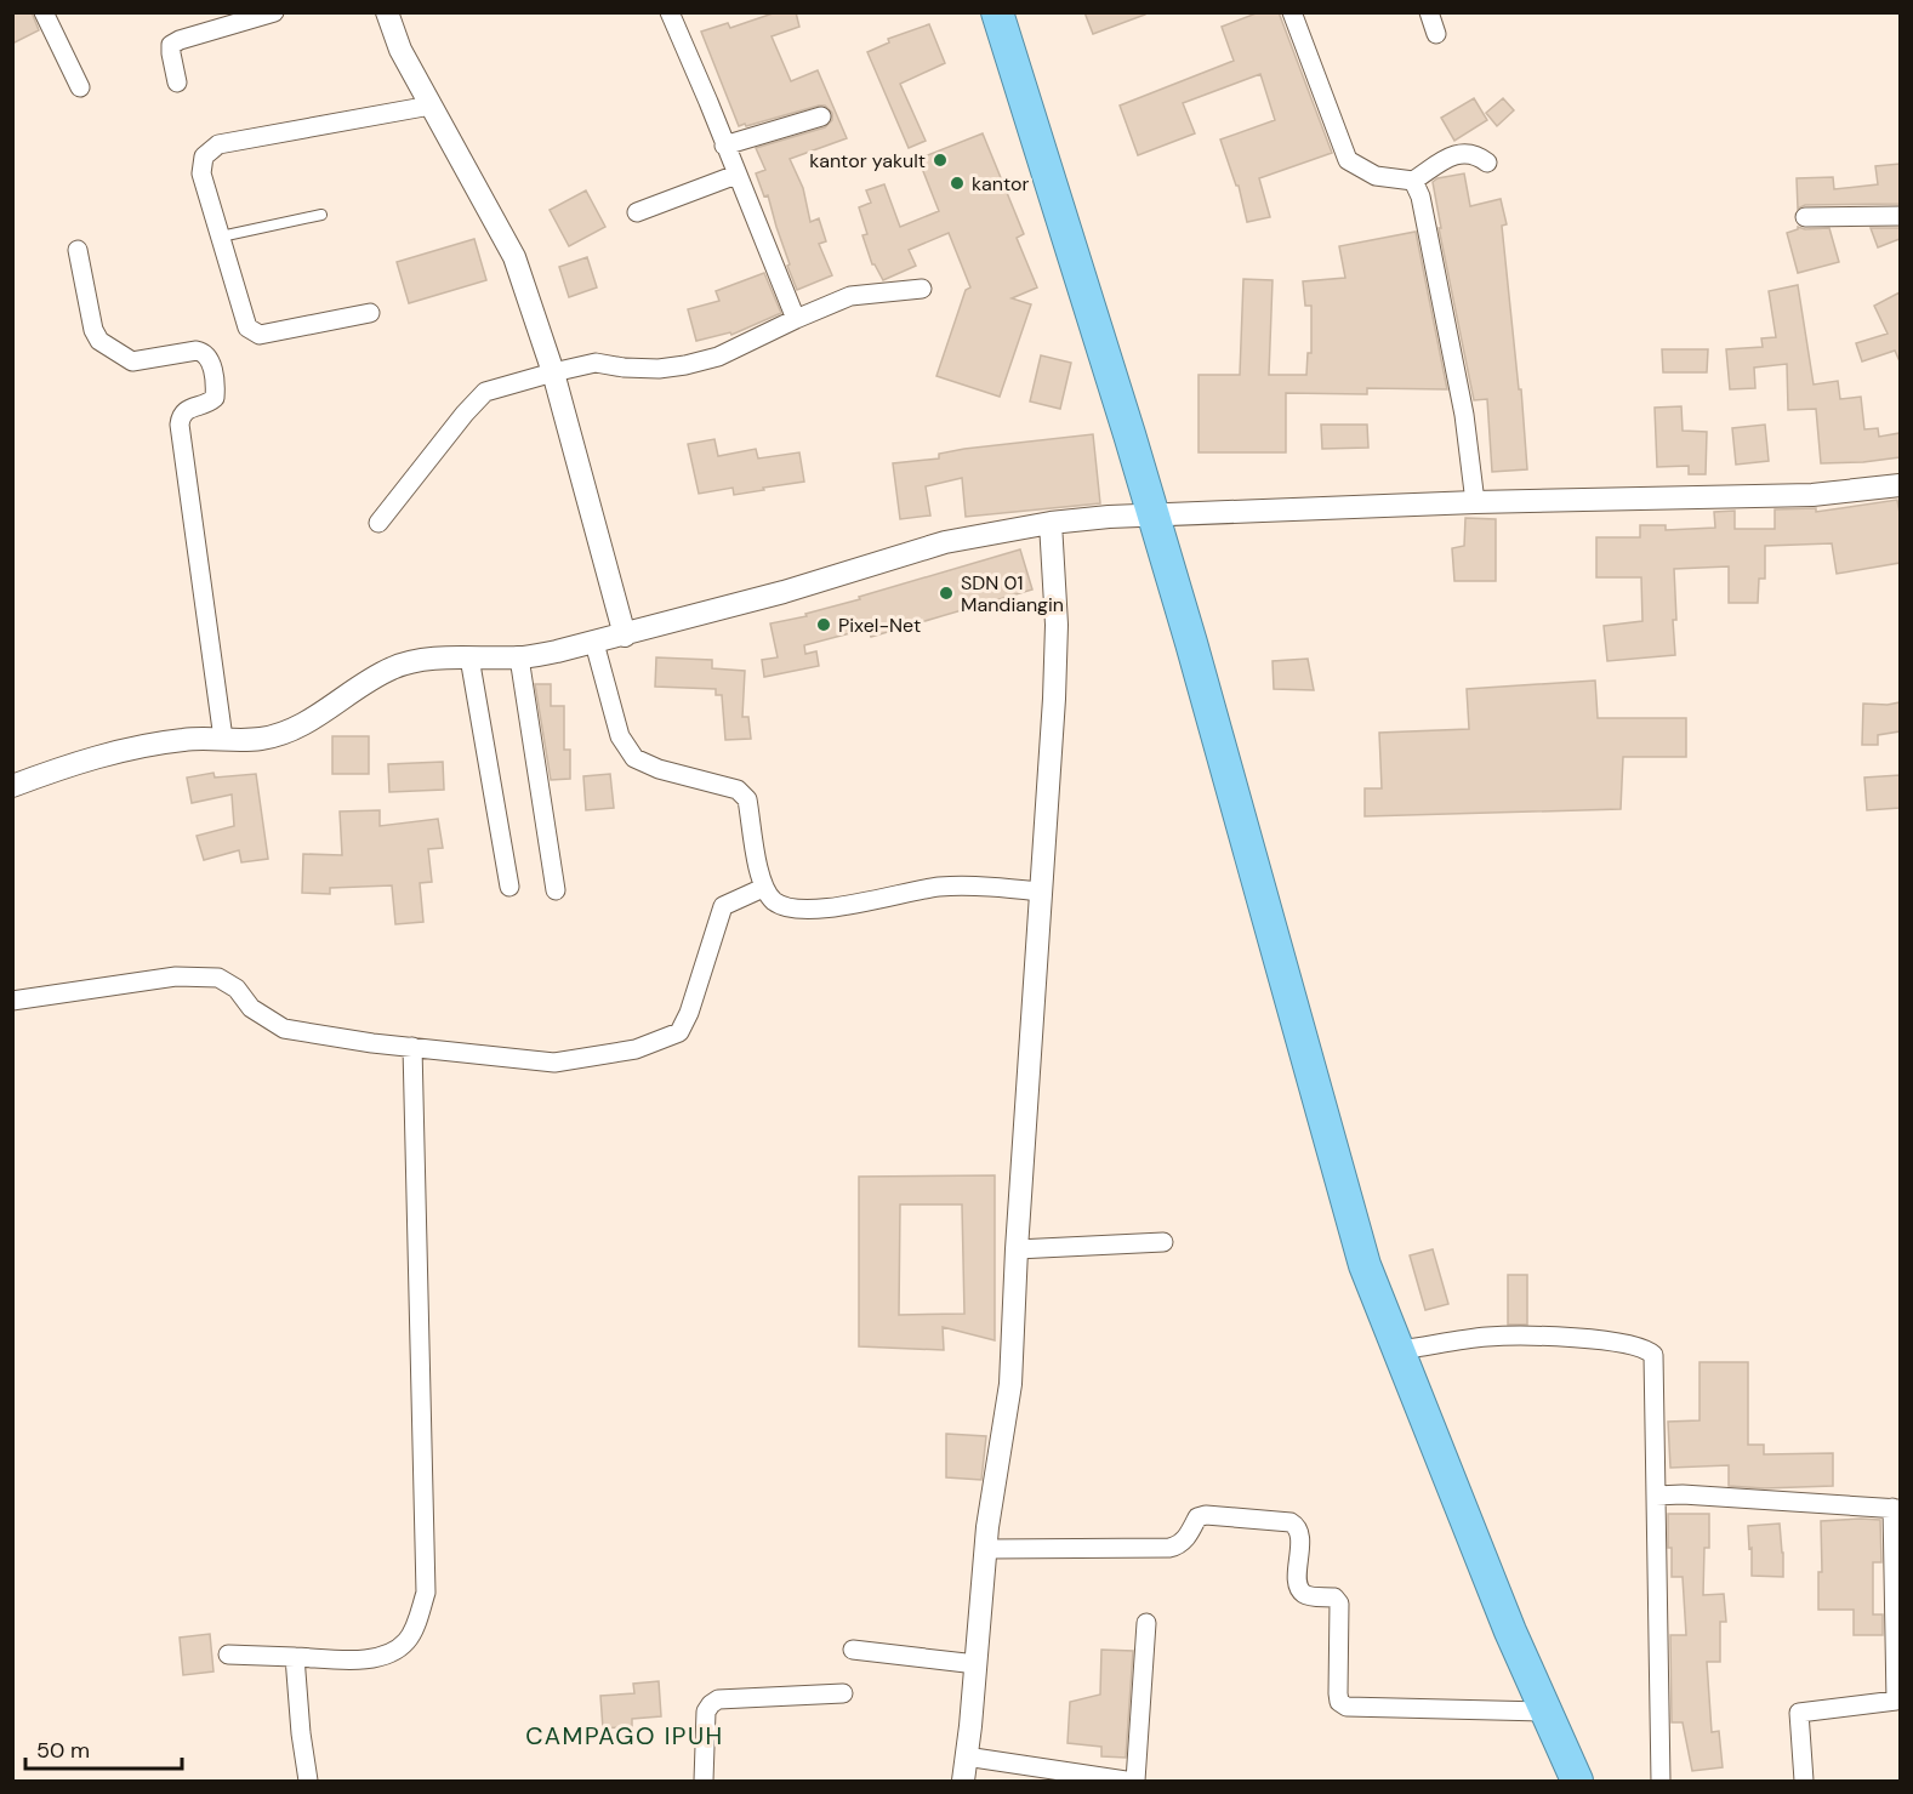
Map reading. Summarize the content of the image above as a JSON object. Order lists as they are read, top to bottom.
{
  "districts": ["CAMPAGO IPUH"],
  "places": [
    "kantor yakult",
    "kantor",
    "SDN 01 Mandiangin",
    "Pixel-Net"
  ],
  "scale_bar": "50 m"
}
